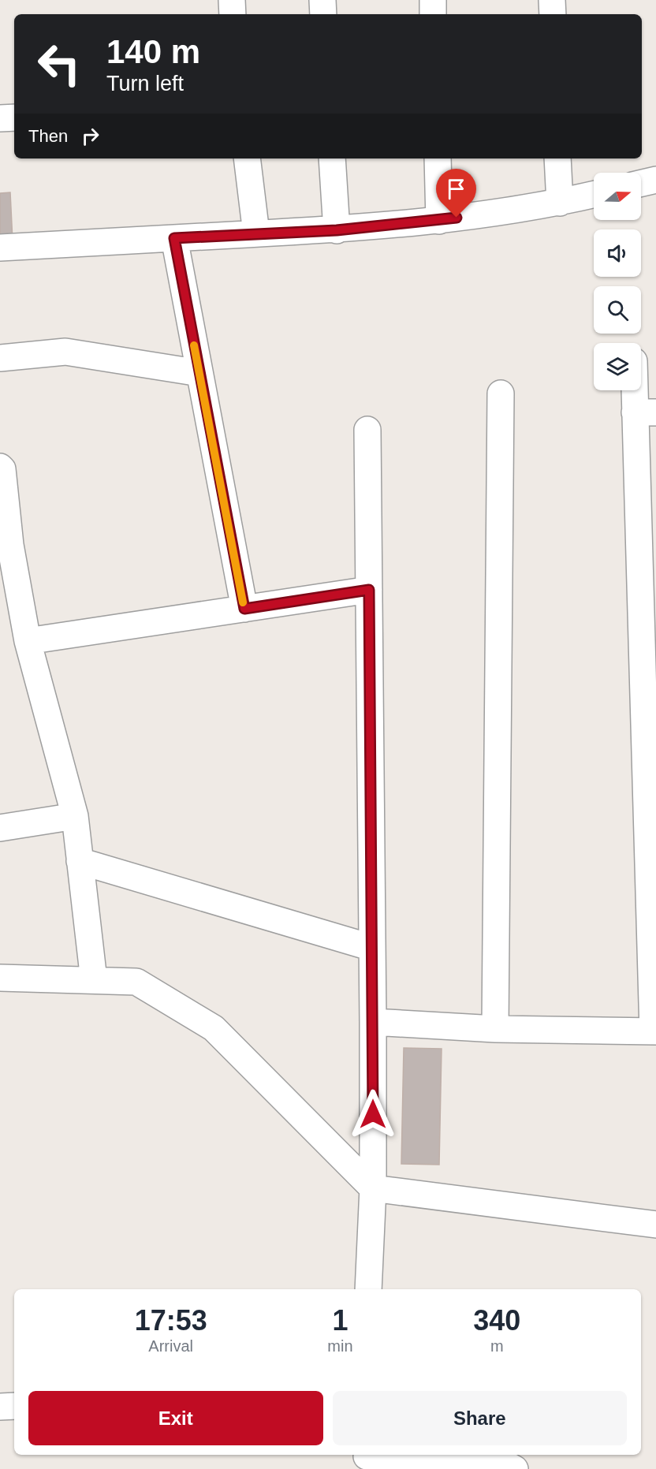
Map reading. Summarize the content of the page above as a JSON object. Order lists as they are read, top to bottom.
{
  "north": "right",
  "page": {
    "turn": ["140 m", "Turn left"],
    "then": "Then",
    "eta": [
      "17:53",
      "Arrival",
      "1",
      "min",
      "340",
      "m"
    ],
    "buttons": ["Exit", "Share"]
  }
}
